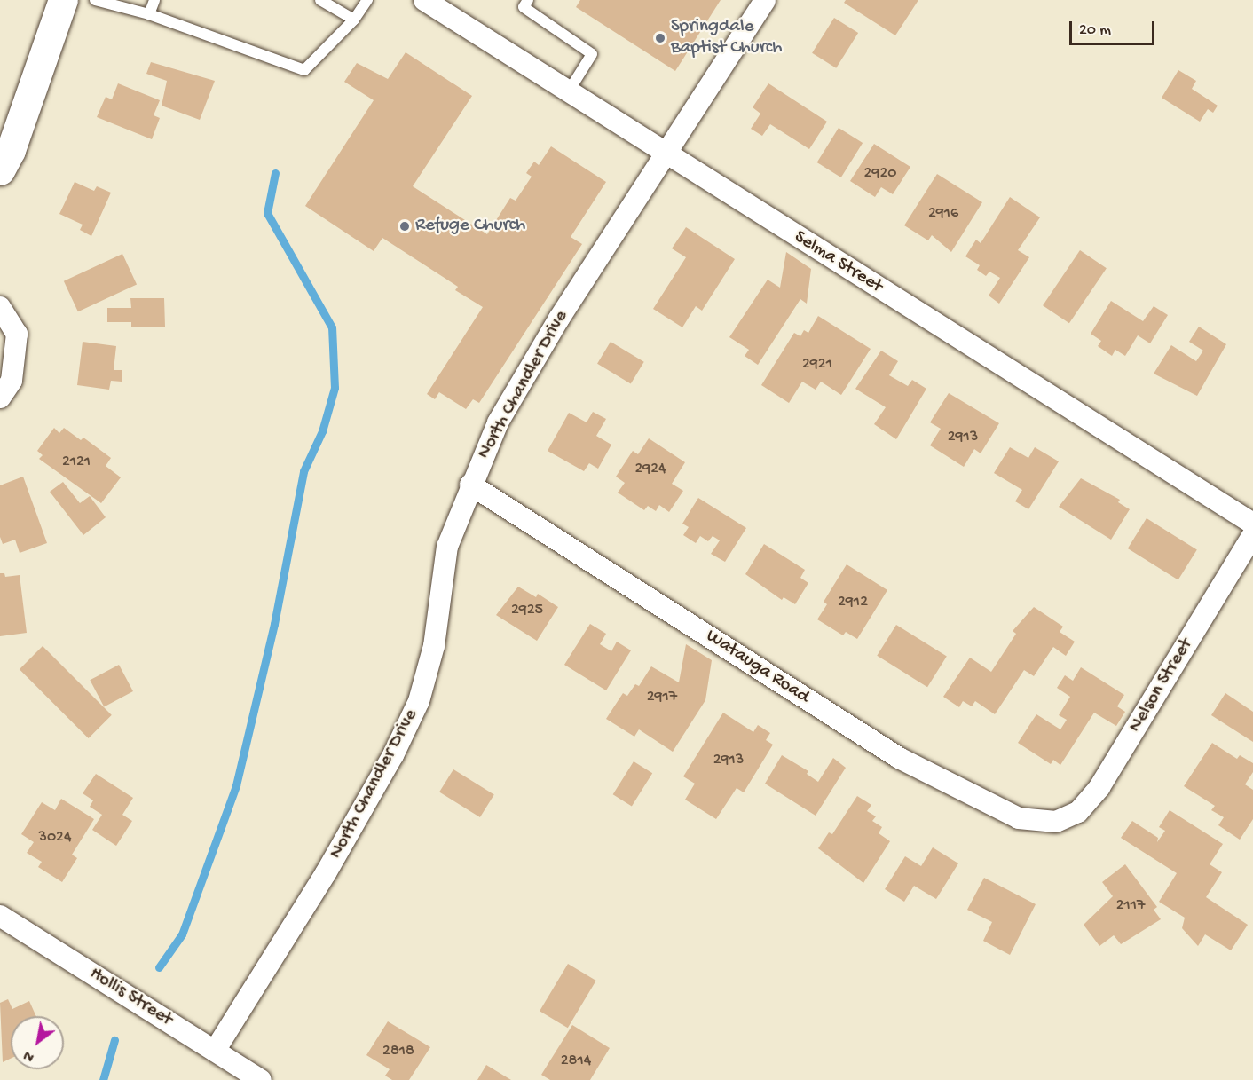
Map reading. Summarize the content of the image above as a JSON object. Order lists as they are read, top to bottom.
{
  "streets": {
    "street": [
      "Selma Street",
      "North Chandler Drive",
      "Watauga Road",
      "Nelson Street",
      "Hollis Street"
    ]
  },
  "crossings": [
    ["Selma Street", "North Chandler Drive"],
    ["North Chandler Drive", "Watauga Road"],
    ["North Chandler Drive", "Hollis Street"],
    ["Watauga Road", "Nelson Street"]
  ],
  "places": ["Springdale Baptist Church", "Refuge Church"],
  "house_numbers": [
    "2920",
    "2916",
    "2921",
    "2913",
    "2121",
    "2924",
    "2912",
    "2925",
    "2917",
    "2913",
    "3024",
    "2117",
    "2818",
    "2814"
  ],
  "scale_bar": "20 m",
  "north": "bottom left"
}
